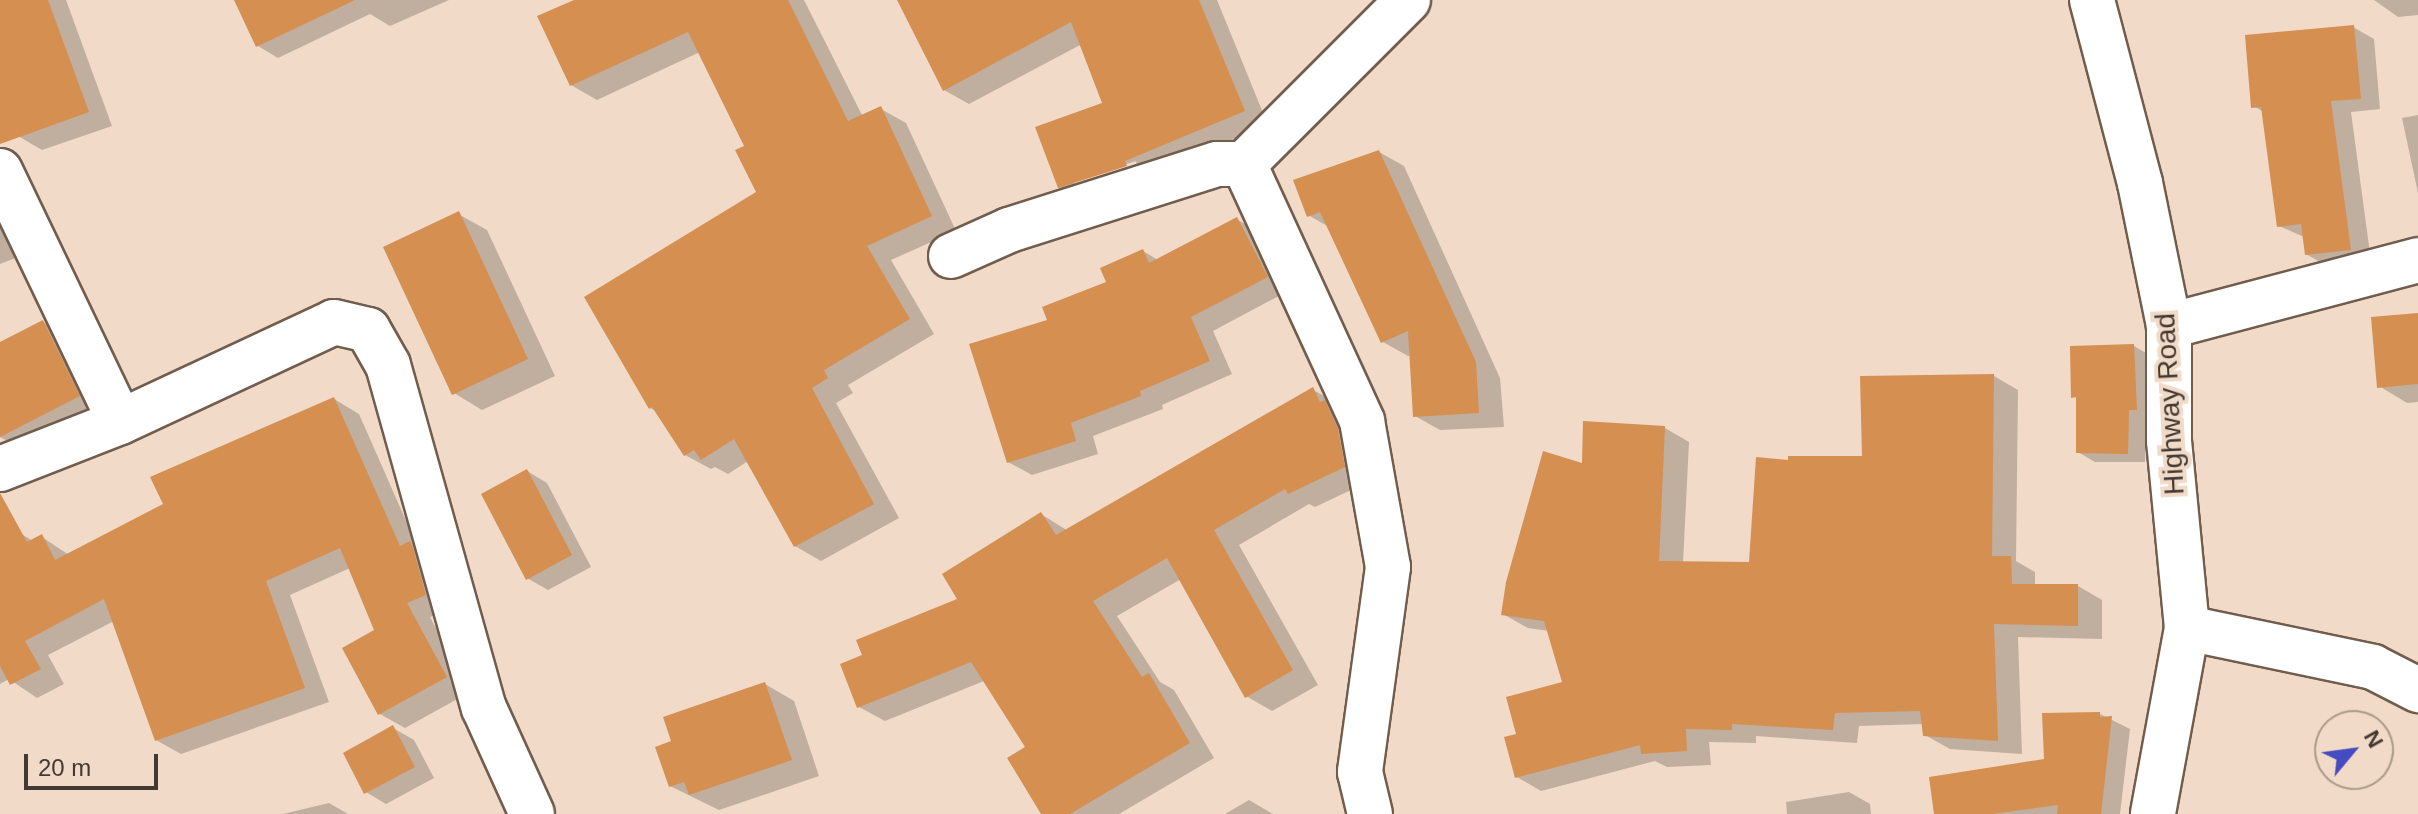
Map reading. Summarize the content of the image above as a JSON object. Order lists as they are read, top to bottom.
{
  "streets": {
    "street": ["Highway Road"]
  },
  "scale_bar": "20 m",
  "north": "top right"
}
